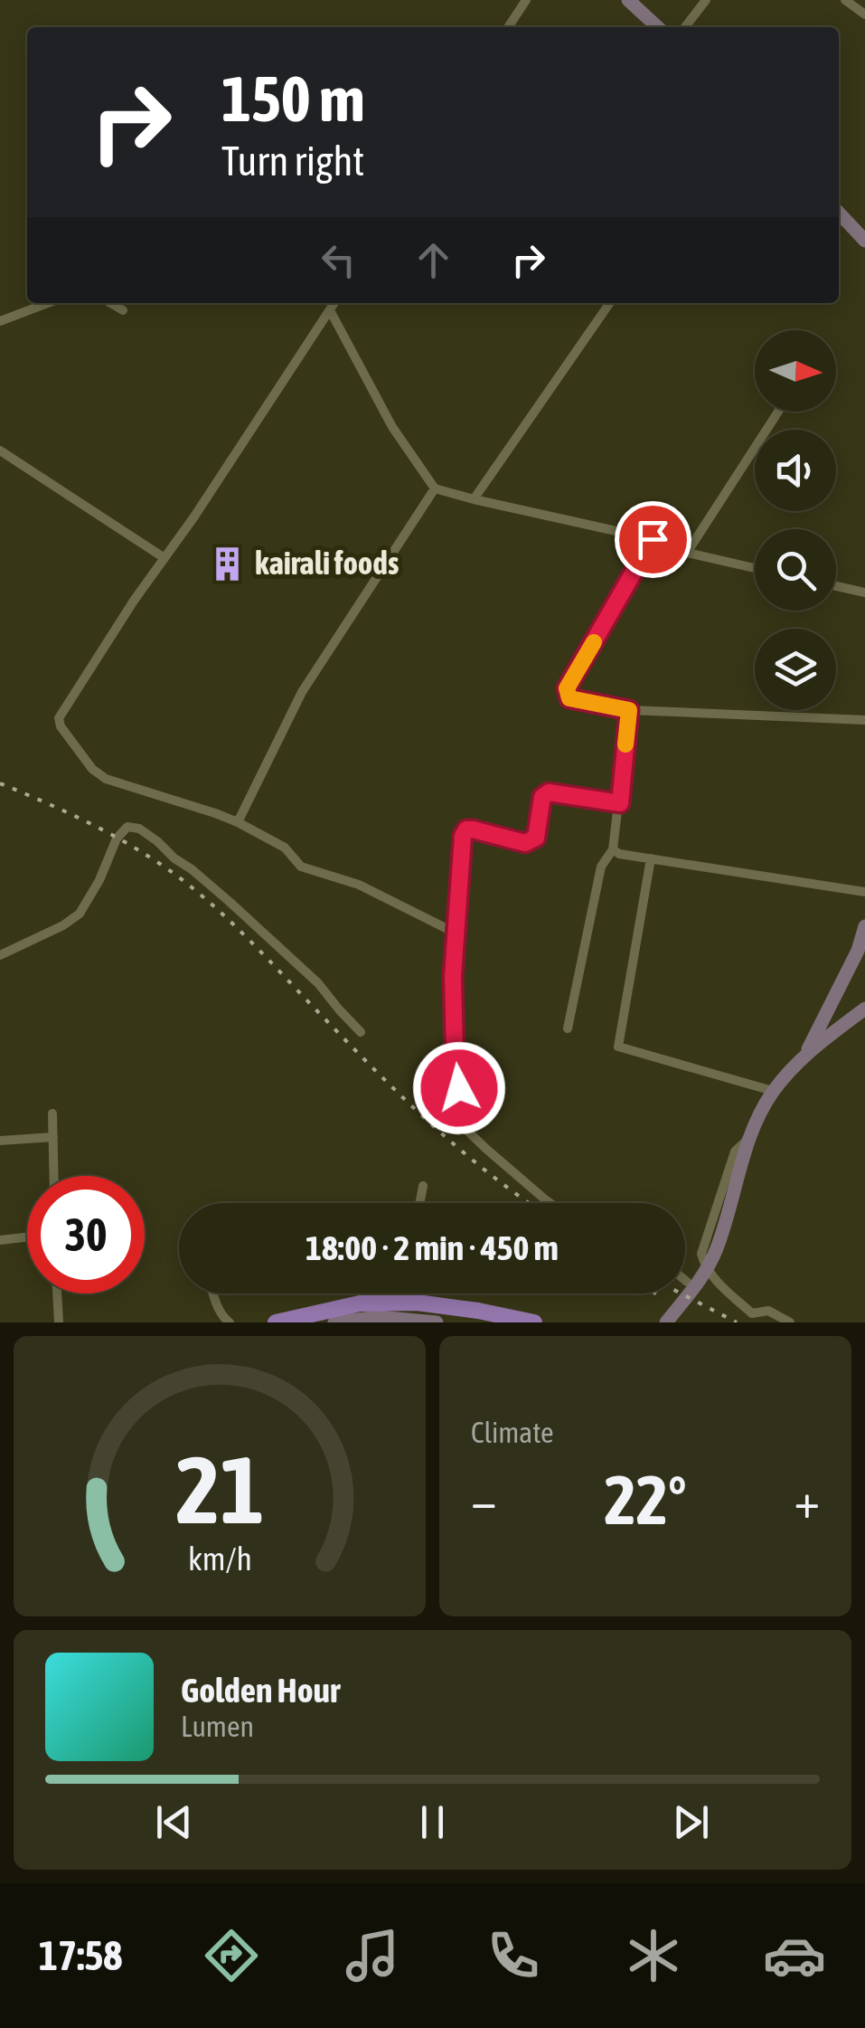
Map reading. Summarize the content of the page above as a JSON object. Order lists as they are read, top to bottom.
{
  "places": {
    "building": ["kairali foods"]
  },
  "north": "right",
  "page": {
    "turn": ["150 m", "Turn right"],
    "limit": "30",
    "trip": "18:00 · 2 min · 450 m",
    "tile": "Climate",
    "heat": ["−", "22°", "+"],
    "song": ["Golden Hour", "Lumen"],
    "tabs": "17:58",
    "gauge": ["21", "km/h"]
  }
}
